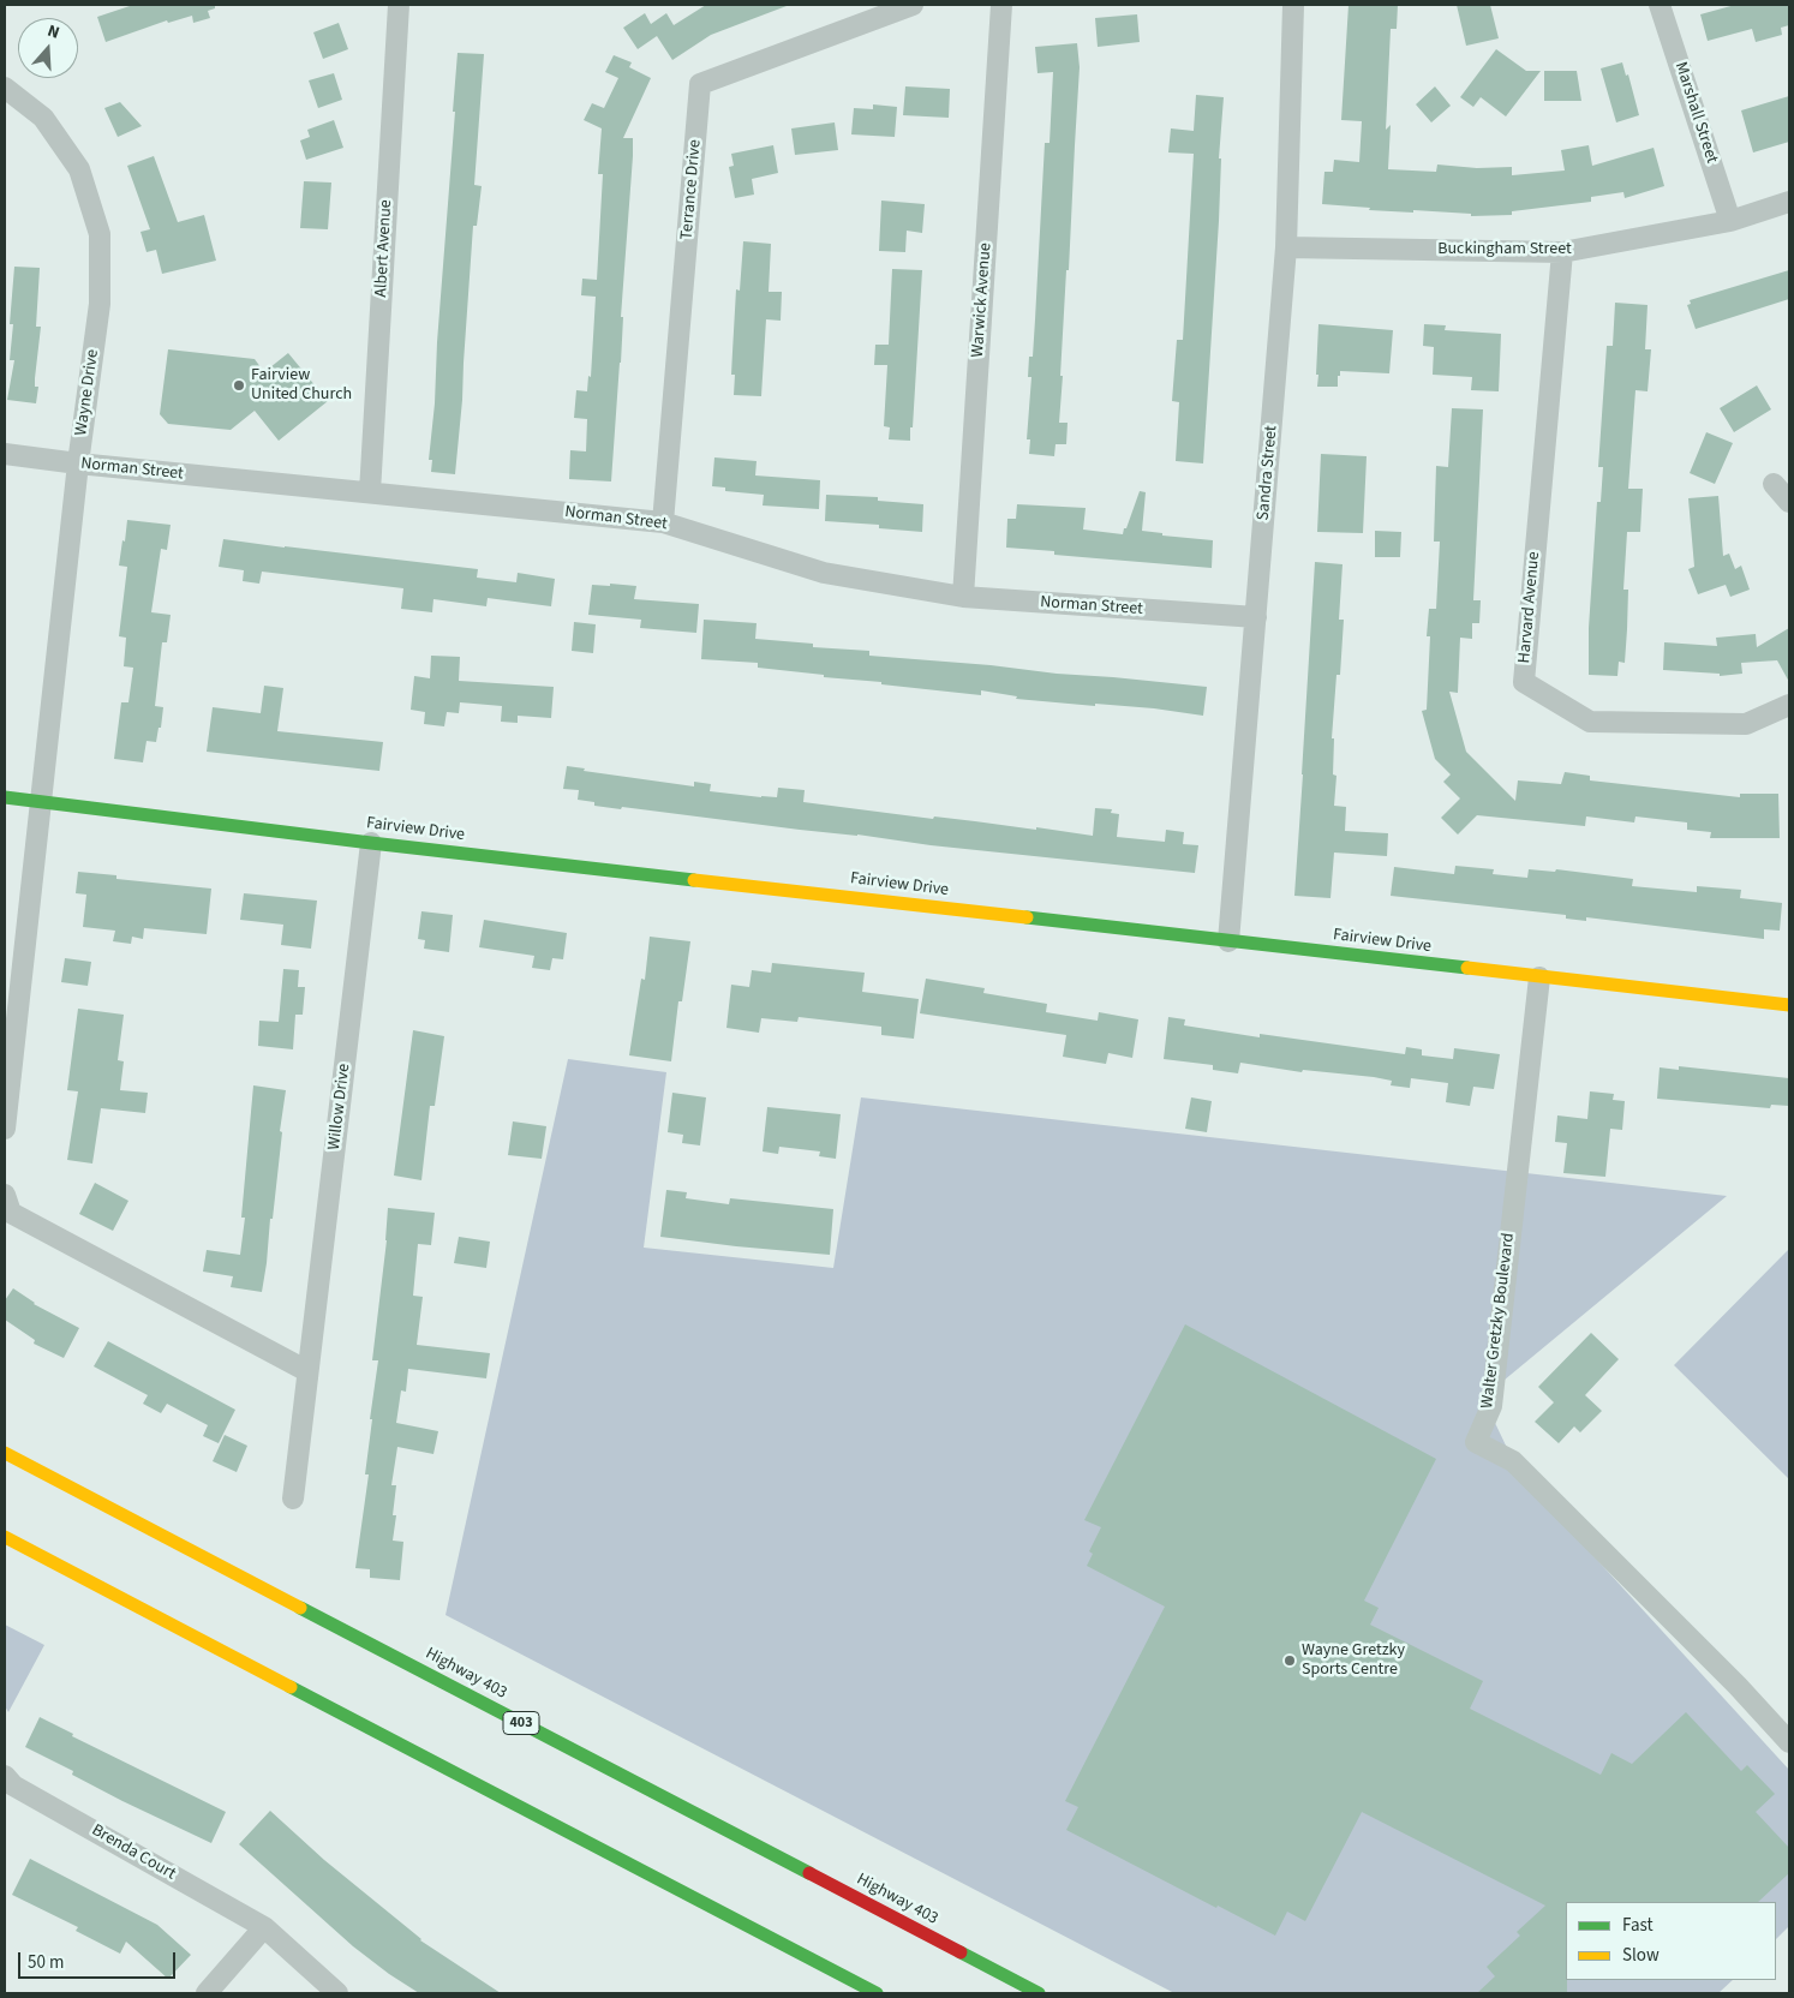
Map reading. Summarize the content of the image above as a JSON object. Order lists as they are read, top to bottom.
{
  "streets": {
    "main road": ["Fairview Drive", "Highway 403", "403"],
    "street": [
      "Marshall Street",
      "Terrance Drive",
      "Albert Avenue",
      "Buckingham Street",
      "Warwick Avenue",
      "Wayne Drive",
      "Norman Street",
      "Sandra Street",
      "Harvard Avenue",
      "Willow Drive",
      "Walter Gretzky Boulevard",
      "Brenda Court"
    ]
  },
  "crossings": [
    ["Marshall Street", "Buckingham Street"],
    ["Terrance Drive", "Norman Street"],
    ["Albert Avenue", "Norman Street"],
    ["Buckingham Street", "Sandra Street"],
    ["Buckingham Street", "Harvard Avenue"],
    ["Warwick Avenue", "Norman Street"],
    ["Wayne Drive", "Norman Street"],
    ["Wayne Drive", "Fairview Drive"],
    ["Norman Street", "Sandra Street"],
    ["Sandra Street", "Fairview Drive"],
    ["Fairview Drive", "Willow Drive"],
    ["Fairview Drive", "Walter Gretzky Boulevard"]
  ],
  "places": ["Fairview United Church", "Wayne Gretzky Sports Centre"],
  "legend": ["Fast", "Slow"],
  "scale_bar": "50 m",
  "north": "top"
}
